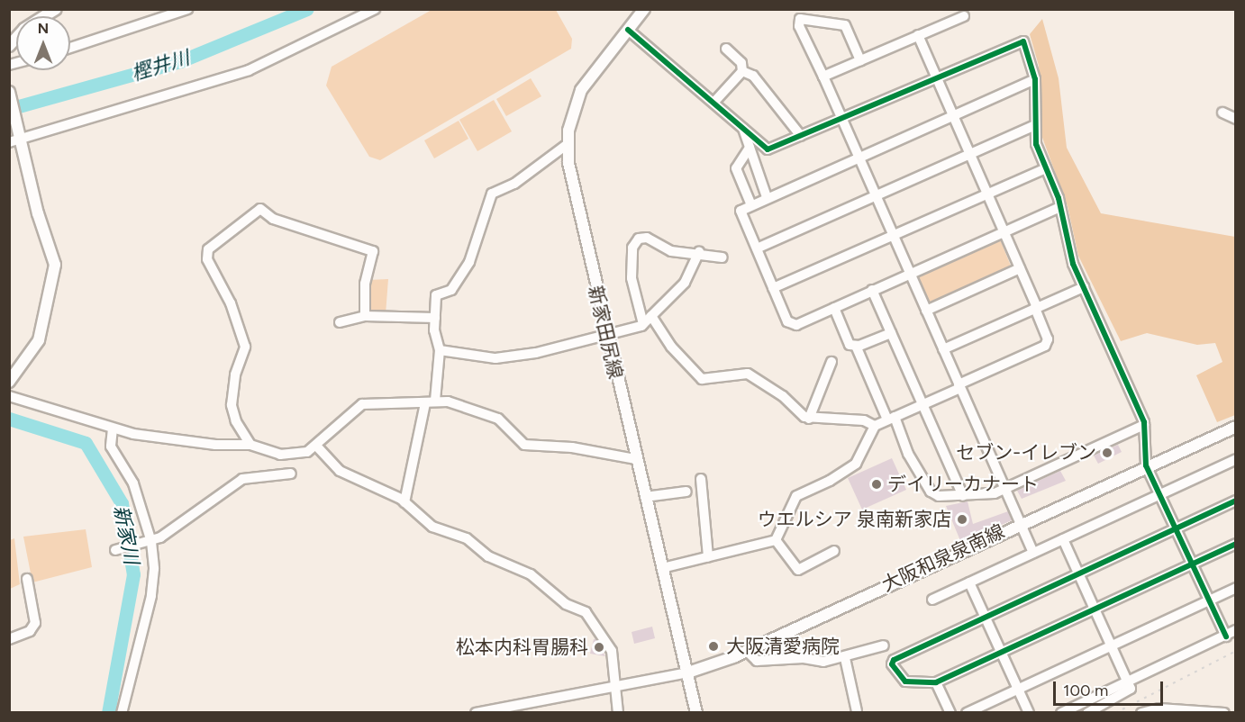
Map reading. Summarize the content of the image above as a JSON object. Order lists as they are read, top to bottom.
{
  "streets": {
    "main road": ["新家田尻線", "大阪和泉泉南線"]
  },
  "crossings": [
    ["新家田尻線", "大阪和泉泉南線"]
  ],
  "water": ["樫井川", "新家川"],
  "places": [
    "セブン-イレブン",
    "デイリーカナート",
    "ウエルシア 泉南新家店",
    "大阪清愛病院",
    "松本内科胃腸科"
  ],
  "scale_bar": "100 m",
  "north": "top"
}
